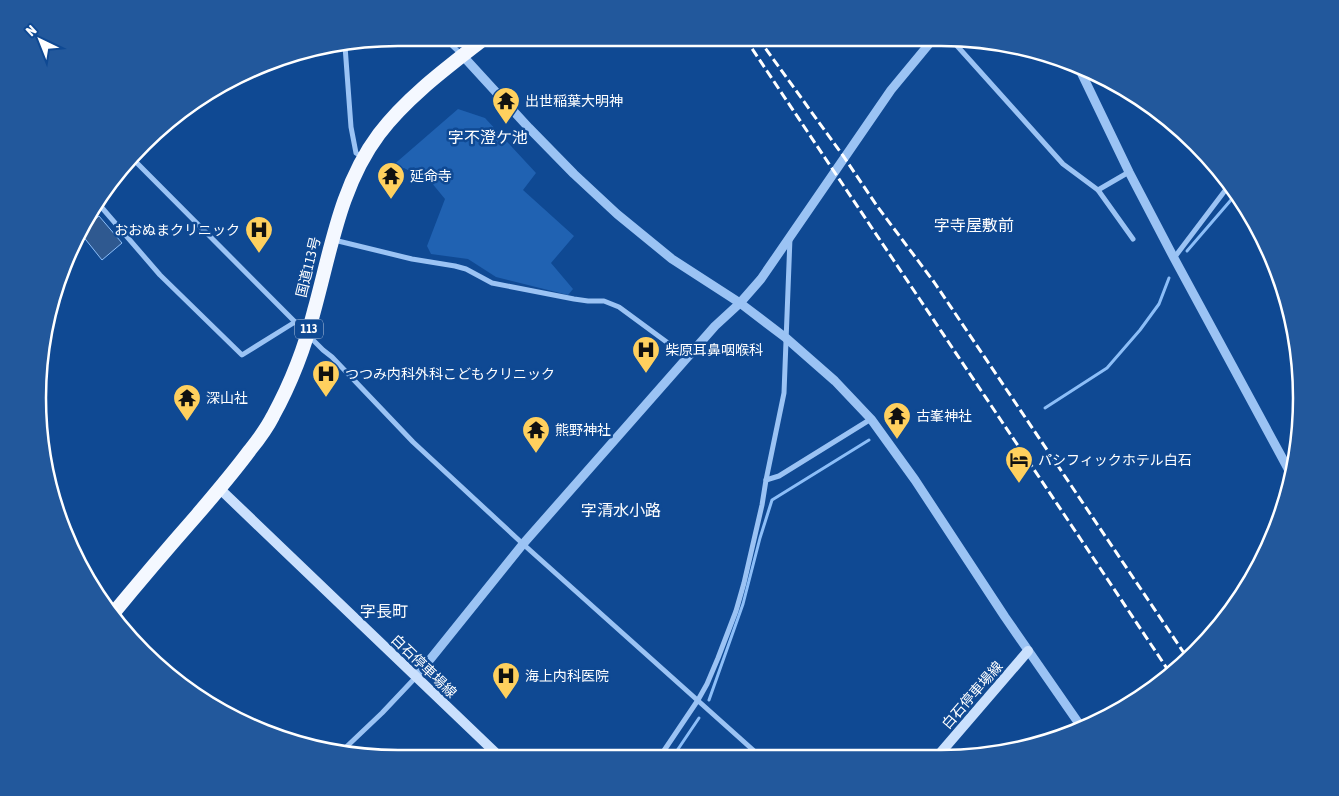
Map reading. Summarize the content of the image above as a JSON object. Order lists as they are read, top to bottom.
{
  "streets": {
    "highway": ["国道113号", "113"],
    "main road": ["白石停車場線"]
  },
  "crossings": [
    ["国道113号", "白石停車場線"]
  ],
  "districts": [
    "字不澄ケ池",
    "字寺屋敷前",
    "字清水小路",
    "字長町"
  ],
  "places": {
    "temple": [
      "出世稲葉大明神",
      "延命寺",
      "深山社",
      "古峯神社",
      "熊野神社"
    ],
    "hospital": [
      "おおぬまクリニック",
      "柴原耳鼻咽喉科",
      "つつみ内科外科こどもクリニック",
      "海上内科医院"
    ],
    "hotel": ["パシフィックホテル白石"]
  },
  "north": "top left"
}
